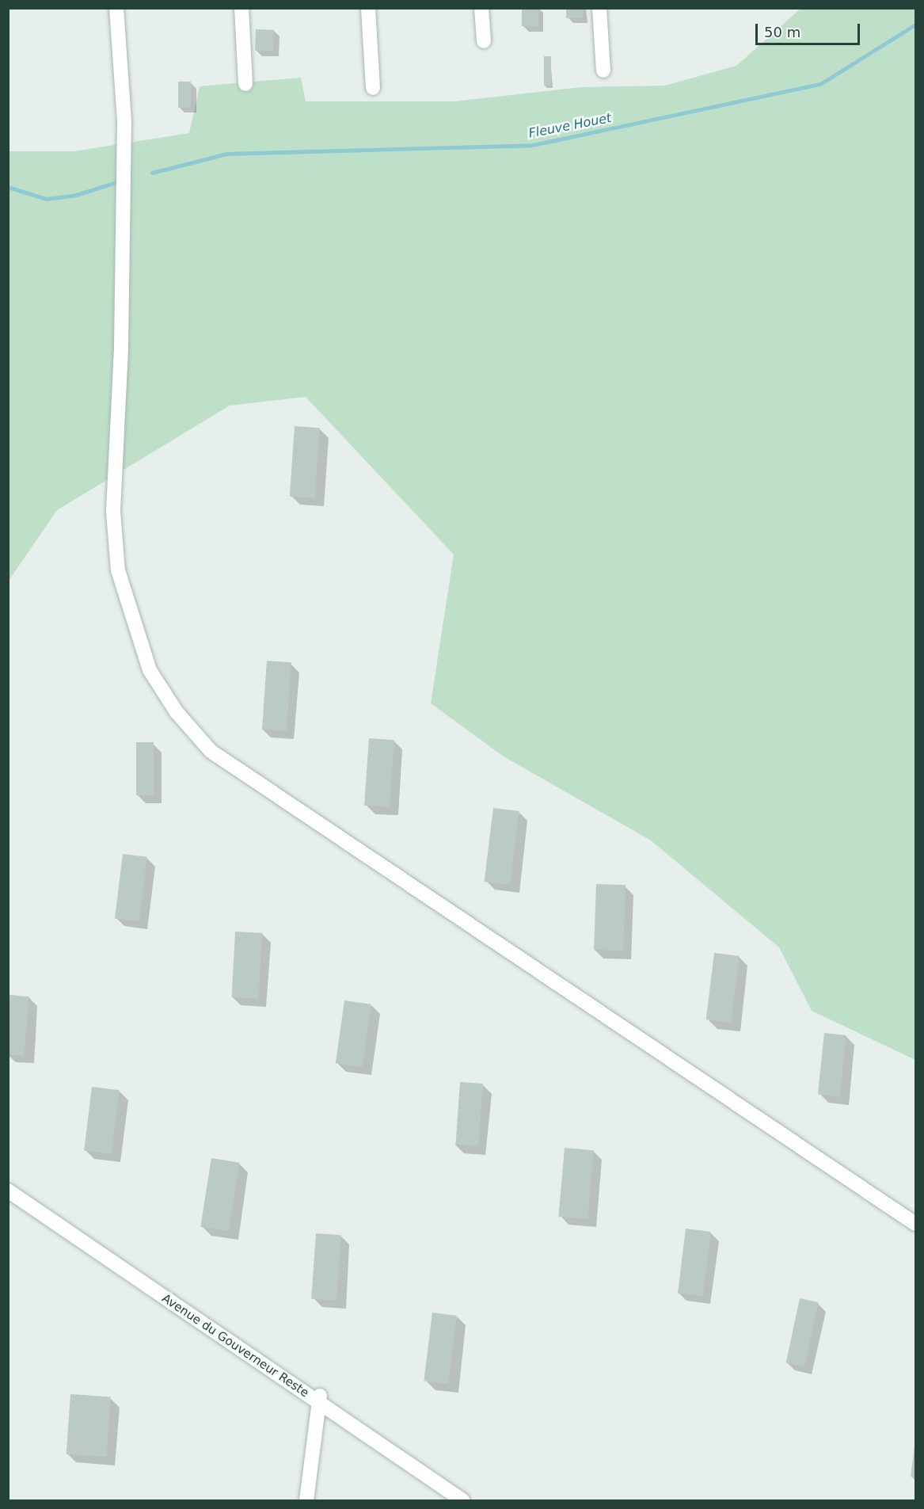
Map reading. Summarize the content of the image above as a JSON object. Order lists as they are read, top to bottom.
{
  "streets": {
    "street": ["Avenue du Gouverneur Reste"]
  },
  "water": ["Fleuve Houet"],
  "scale_bar": "50 m"
}
